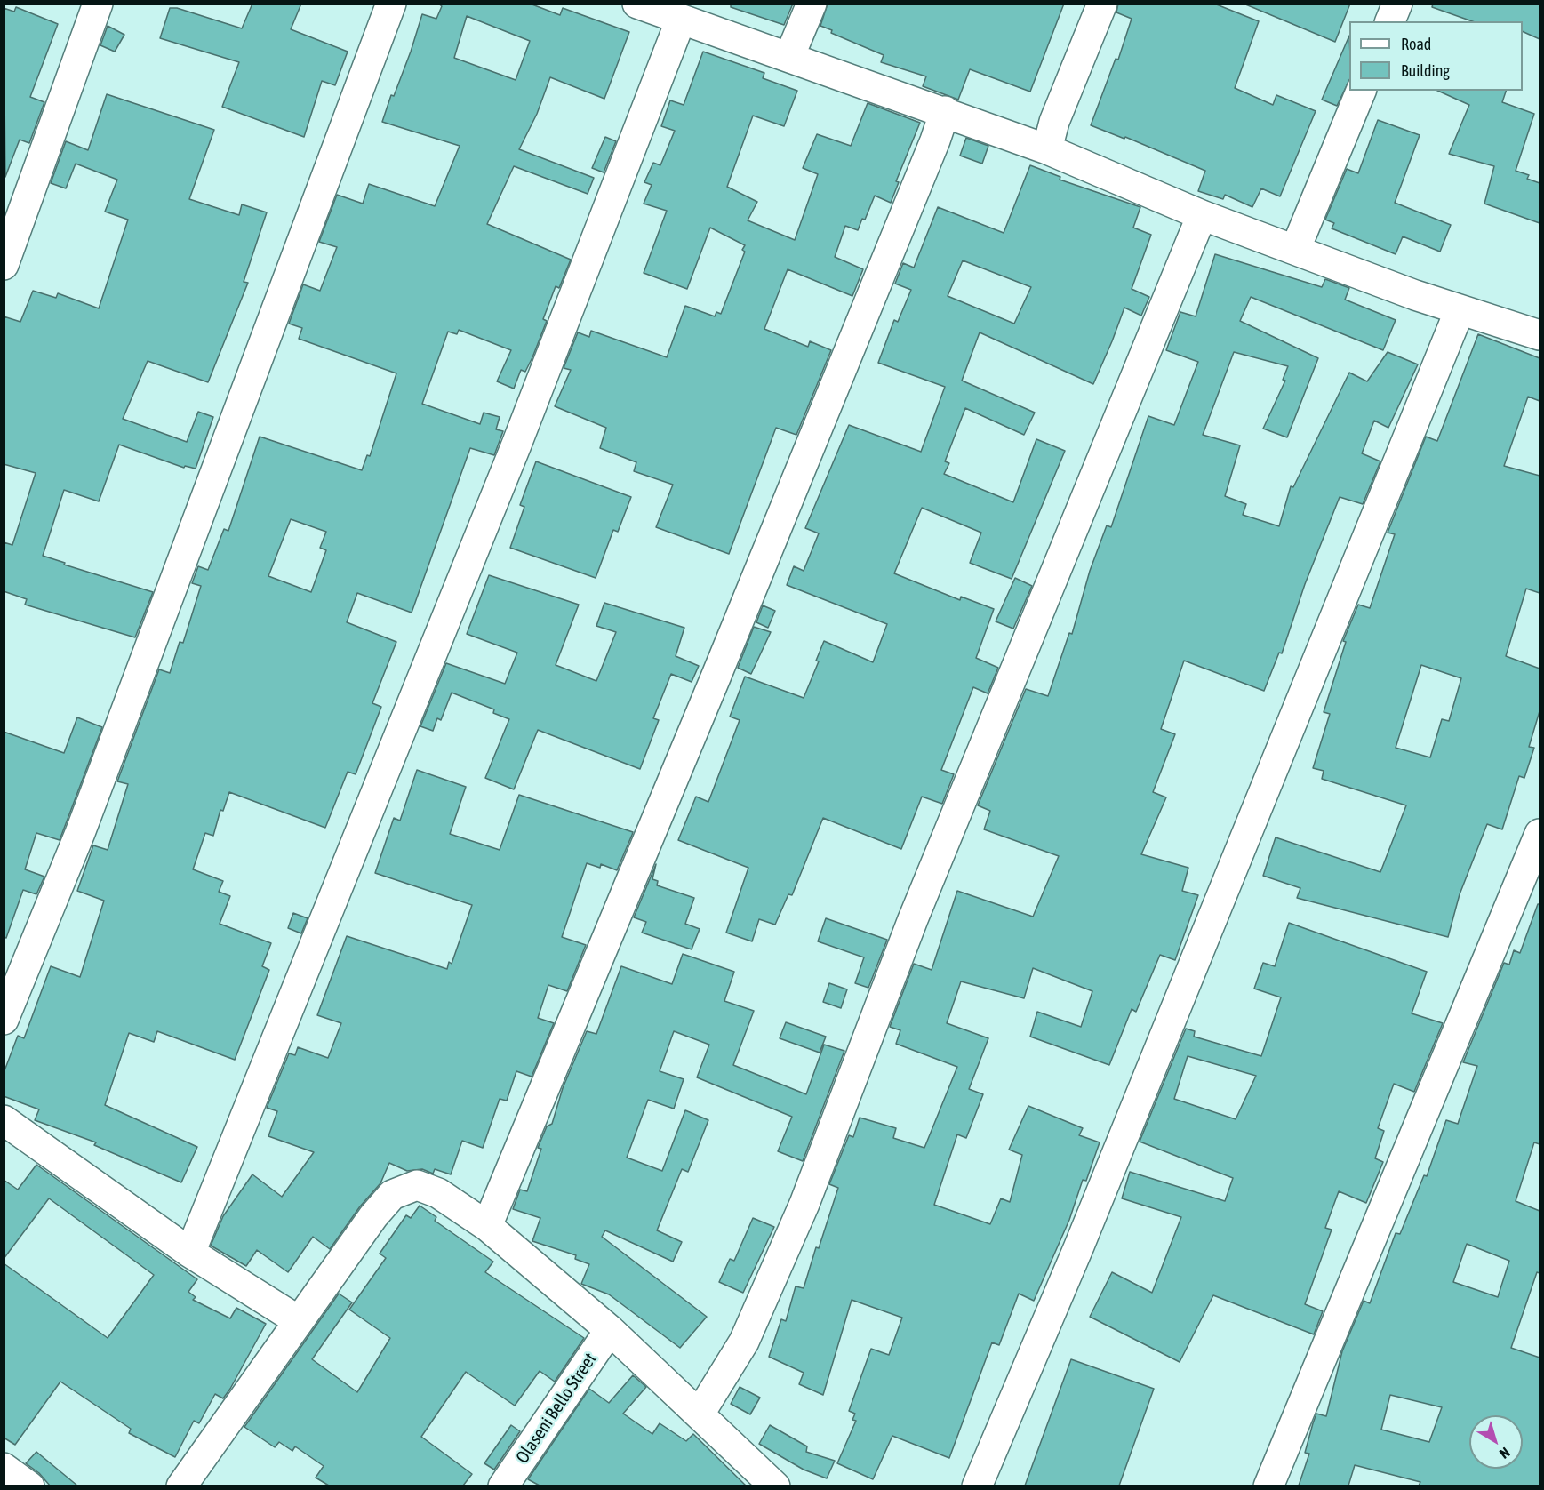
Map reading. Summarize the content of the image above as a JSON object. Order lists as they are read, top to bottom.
{
  "streets": {
    "street": ["Olaseni Bello Street"]
  },
  "legend": ["Road", "Building"],
  "north": "bottom right"
}
